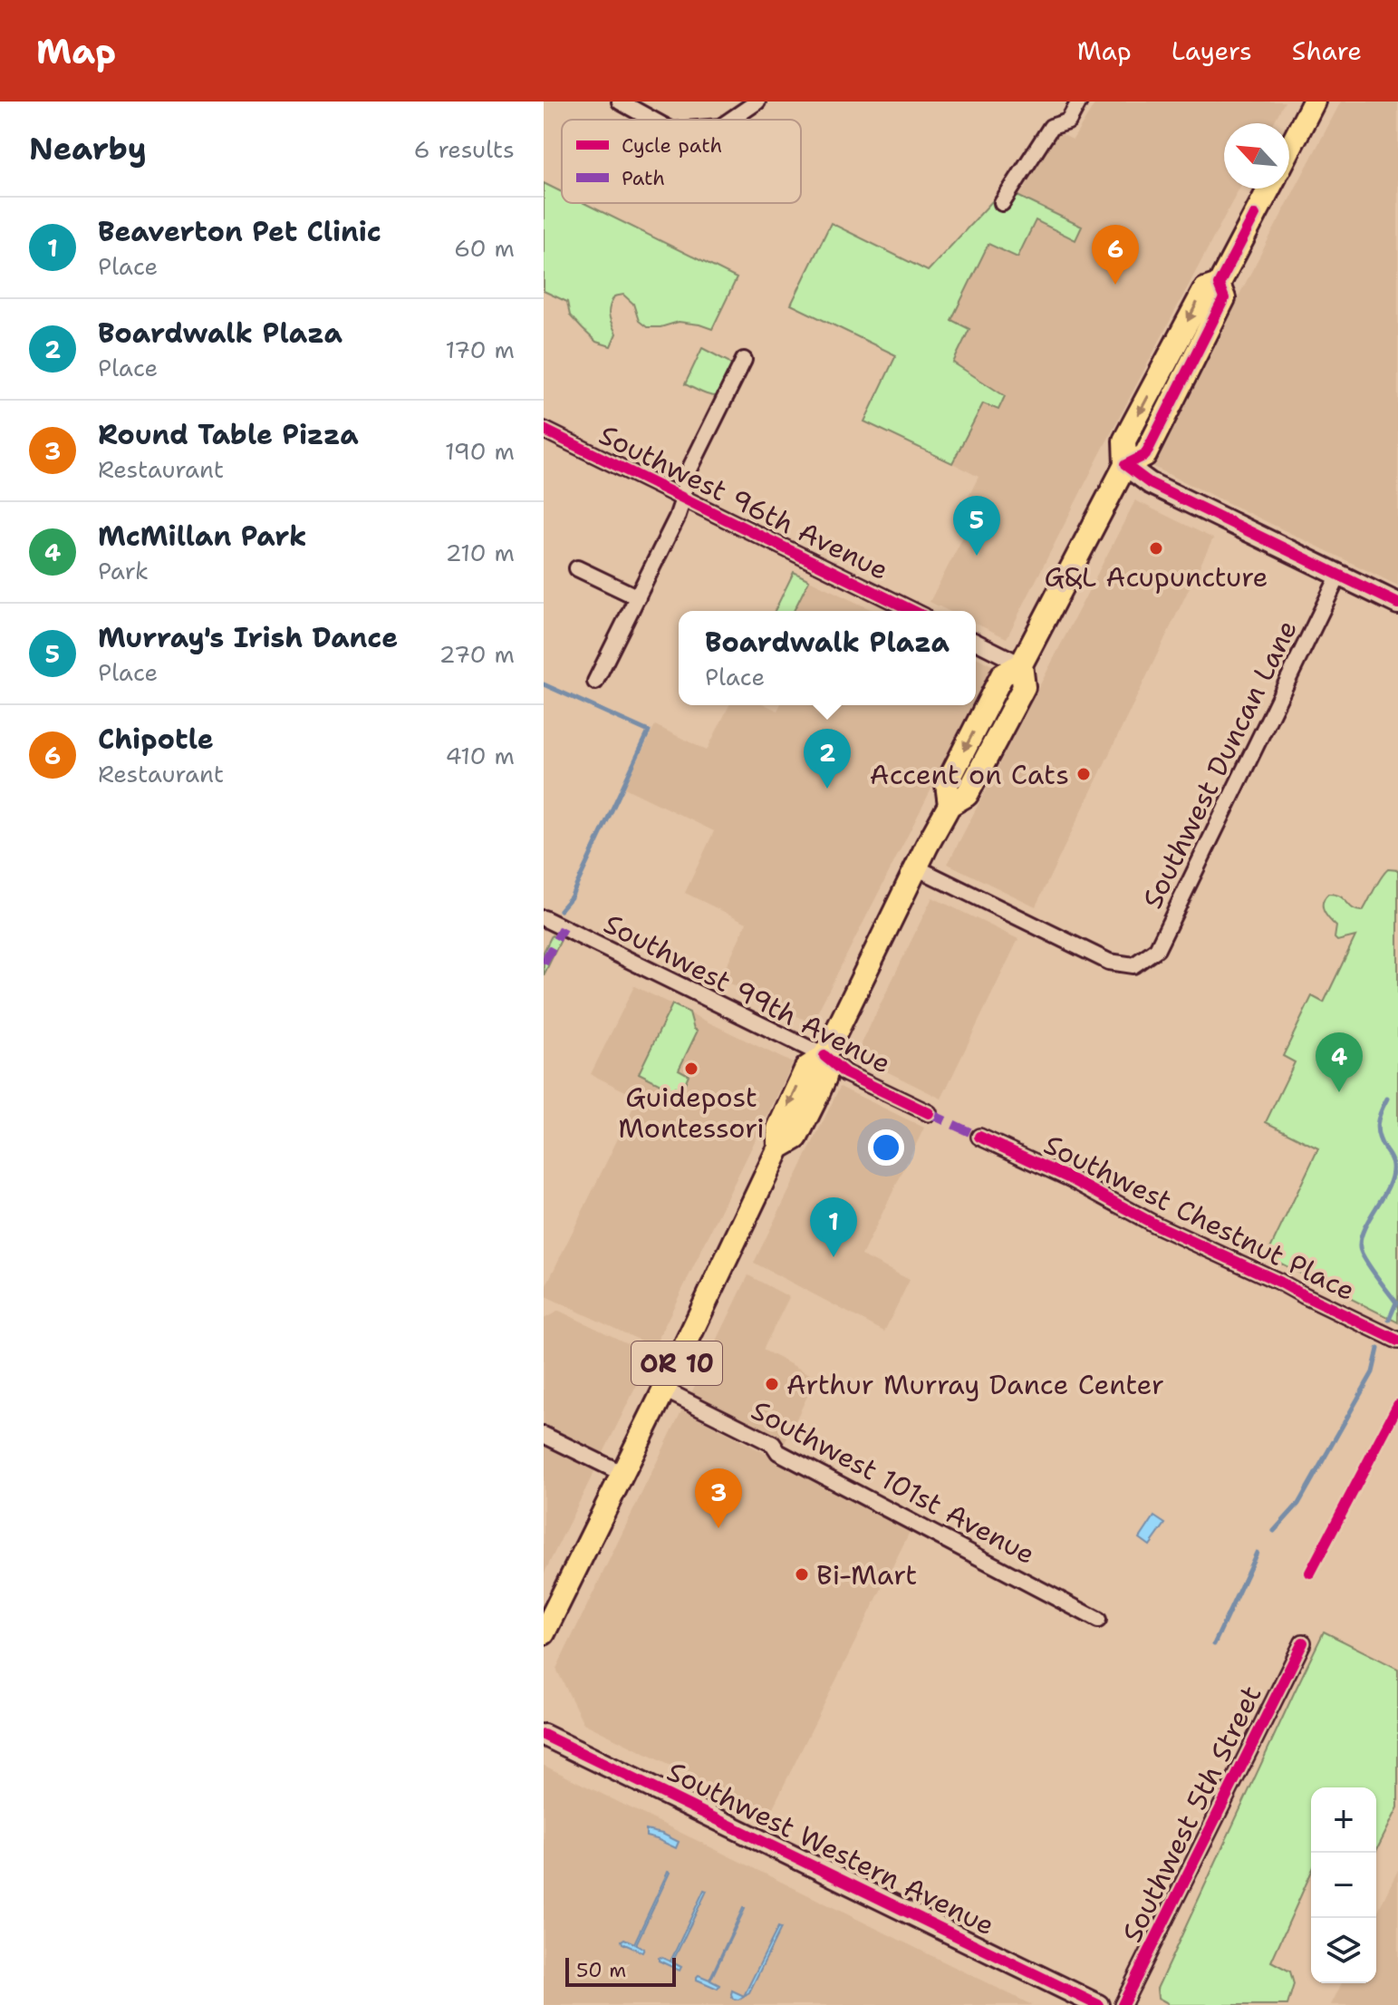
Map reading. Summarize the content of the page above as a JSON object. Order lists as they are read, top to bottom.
{
  "streets": {
    "main road": ["OR 10", "Southwest Western Avenue"],
    "street": [
      "Southwest 96th Avenue",
      "Southwest Duncan Lane",
      "Southwest 99th Avenue",
      "Southwest Chestnut Place",
      "Southwest 101st Avenue",
      "Southwest 5th Street"
    ]
  },
  "crossings": [
    ["Southwest Duncan Lane", "OR 10"],
    ["Southwest 99th Avenue", "OR 10"],
    ["OR 10", "Southwest 101st Avenue"]
  ],
  "places": [
    "G&L Acupuncture",
    "Accent on Cats",
    "Guidepost Montessori",
    "Arthur Murray Dance Center",
    "Bi-Mart"
  ],
  "legend": ["Cycle path", "Path"],
  "scale_bar": "50 m",
  "north": "top left",
  "page": {
    "header": "Map",
    "nav": ["Map", "Layers", "Share"],
    "heading": ["Nearby", "6 results"],
    "list": [
      {
        "mark": "1",
        "name": "Beaverton Pet Clinic",
        "note": "Place",
        "value": "60 m"
      },
      {
        "mark": "2",
        "name": "Boardwalk Plaza",
        "note": "Place",
        "value": "170 m"
      },
      {
        "mark": "3",
        "name": "Round Table Pizza",
        "note": "Restaurant",
        "value": "190 m"
      },
      {
        "mark": "4",
        "name": "McMillan Park",
        "note": "Park",
        "value": "210 m"
      },
      {
        "mark": "5",
        "name": "Murray's Irish Dance",
        "note": "Place",
        "value": "270 m"
      },
      {
        "mark": "6",
        "name": "Chipotle",
        "note": "Restaurant",
        "value": "410 m"
      }
    ],
    "pins": [
      "6",
      "5",
      "2",
      "4",
      "1",
      "3"
    ],
    "popup": ["Boardwalk Plaza", "Place"],
    "map_buttons": ["+", "−"],
    "scale": "50 m"
  }
}
